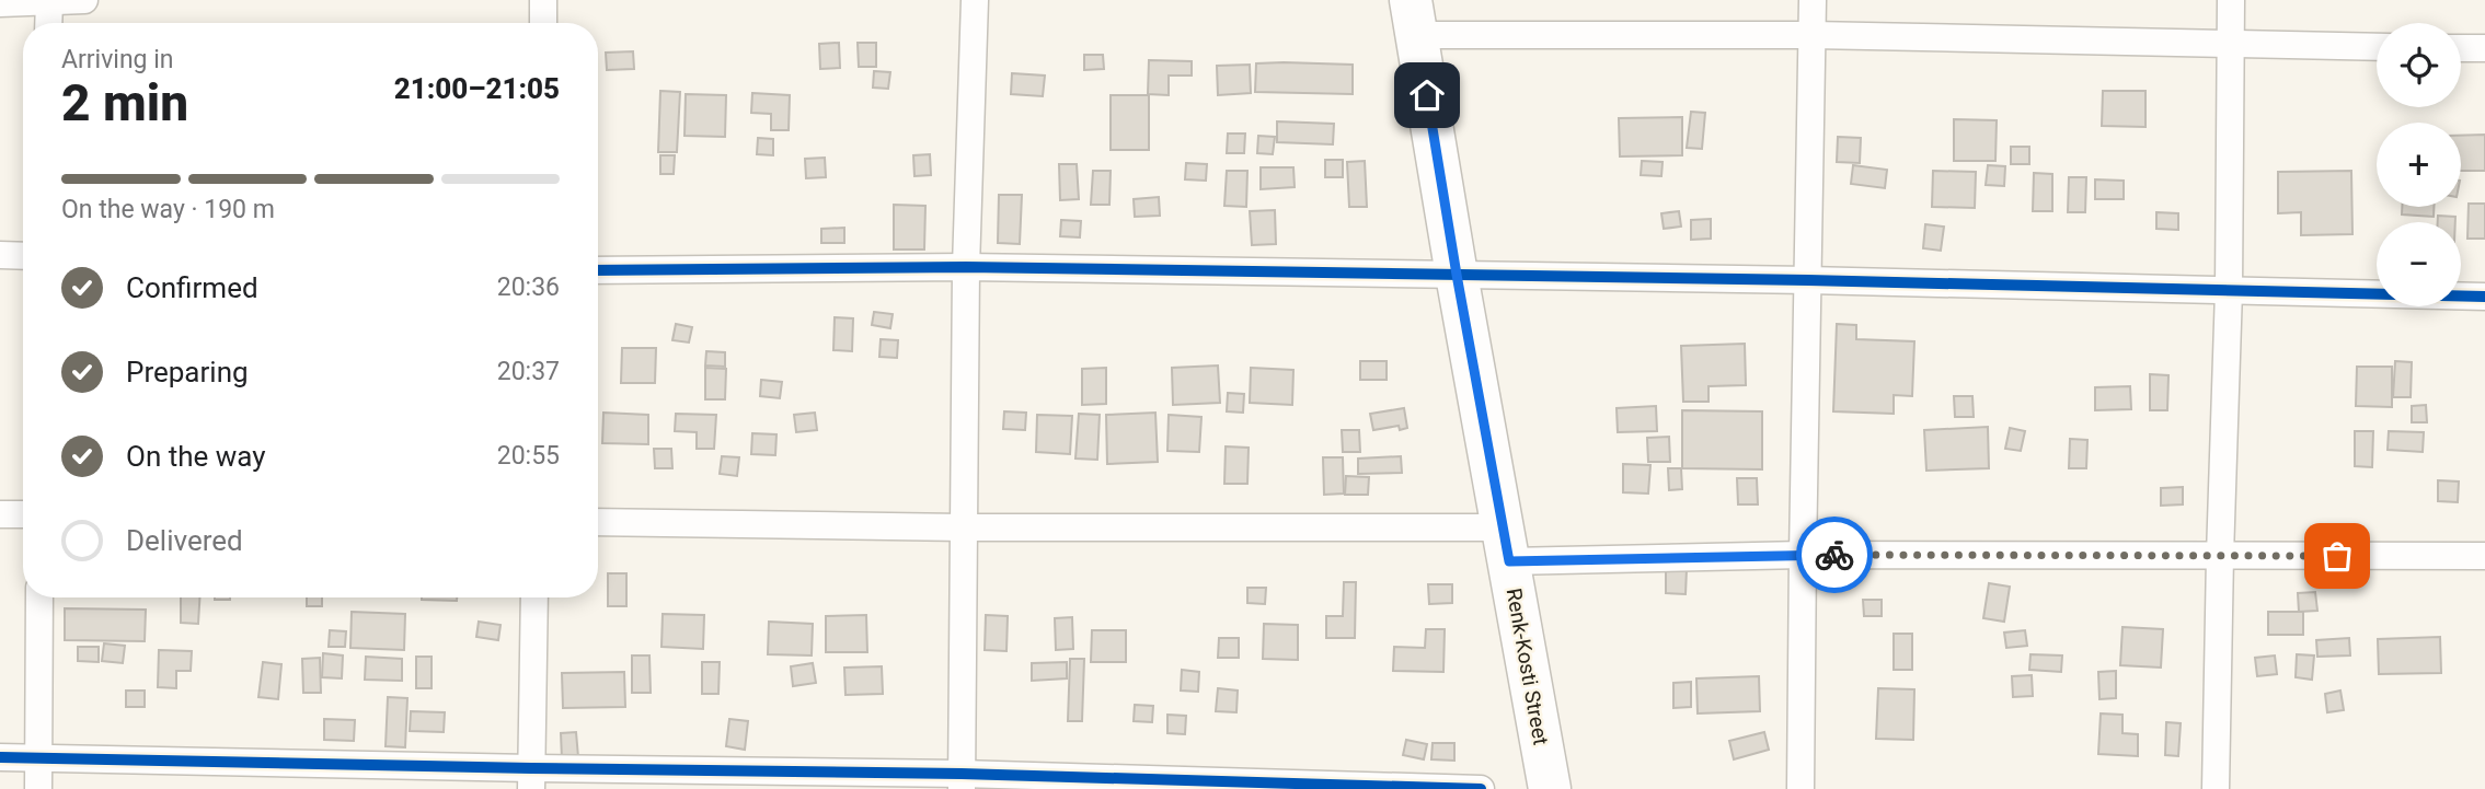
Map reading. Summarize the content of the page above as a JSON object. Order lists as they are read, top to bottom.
{
  "streets": {
    "main road": ["Renk-Kosti Street"]
  },
  "page": {
    "map_buttons": ["+", "−"],
    "heading": ["2 min", "Arriving in", "21:00–21:05"],
    "bar": "On the way · 190 m",
    "list": [
      ["Confirmed", "20:36"],
      ["Preparing", "20:37"],
      ["On the way", "20:55"],
      "Delivered"
    ]
  }
}
